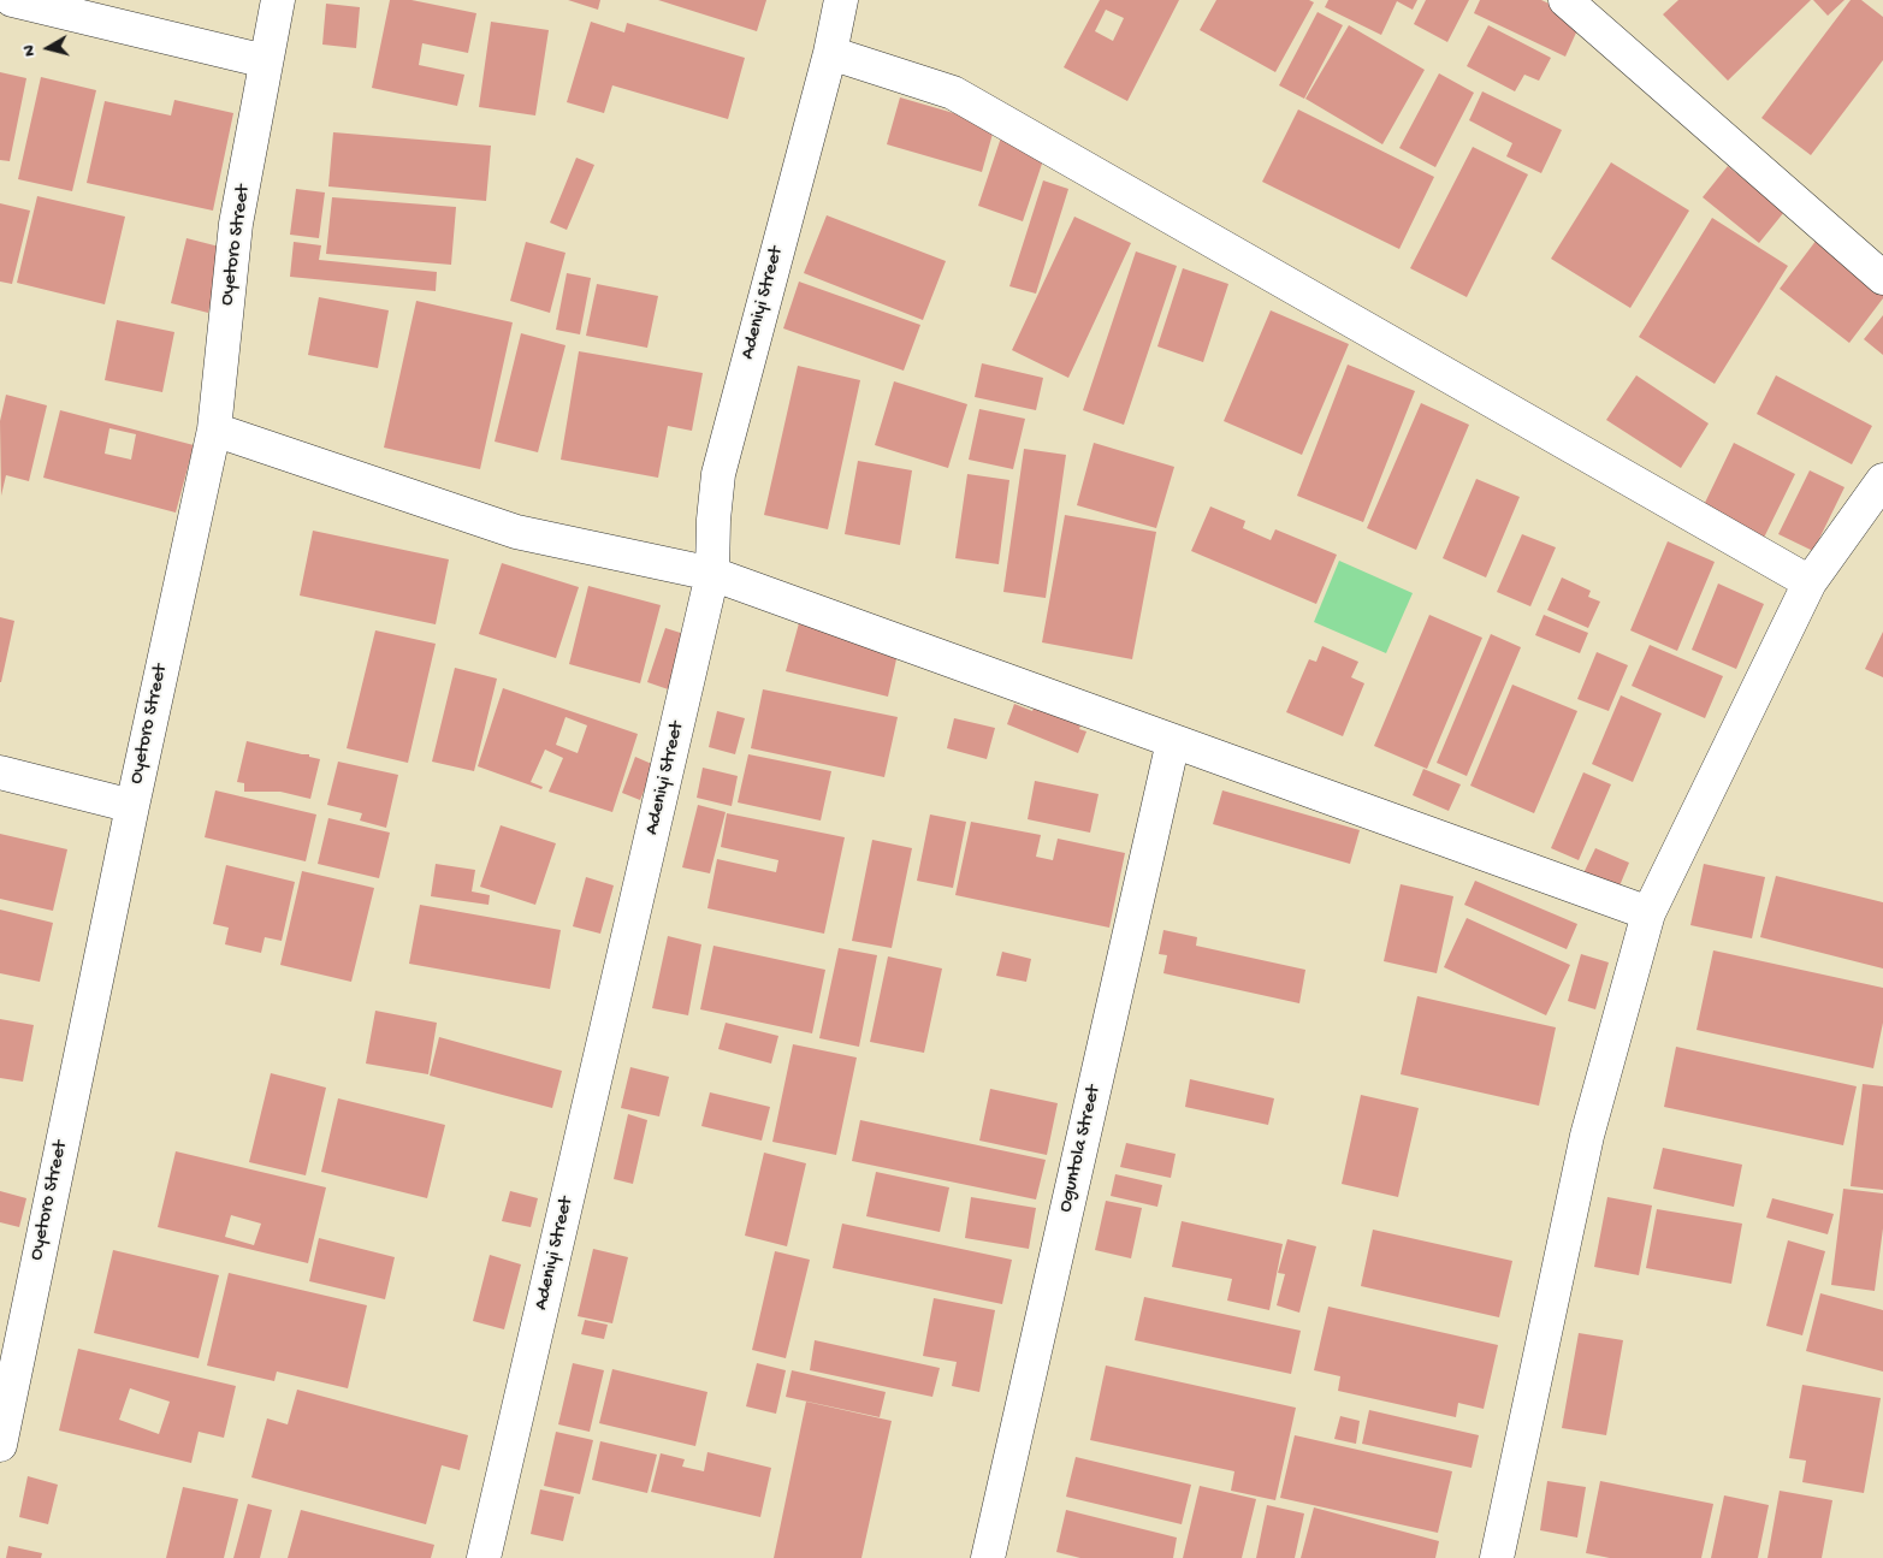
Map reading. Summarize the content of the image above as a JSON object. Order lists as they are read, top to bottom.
{
  "streets": {
    "street": ["Oyetoro Street", "Adeniyi Street", "Oguntola Street"]
  },
  "north": "left"
}
